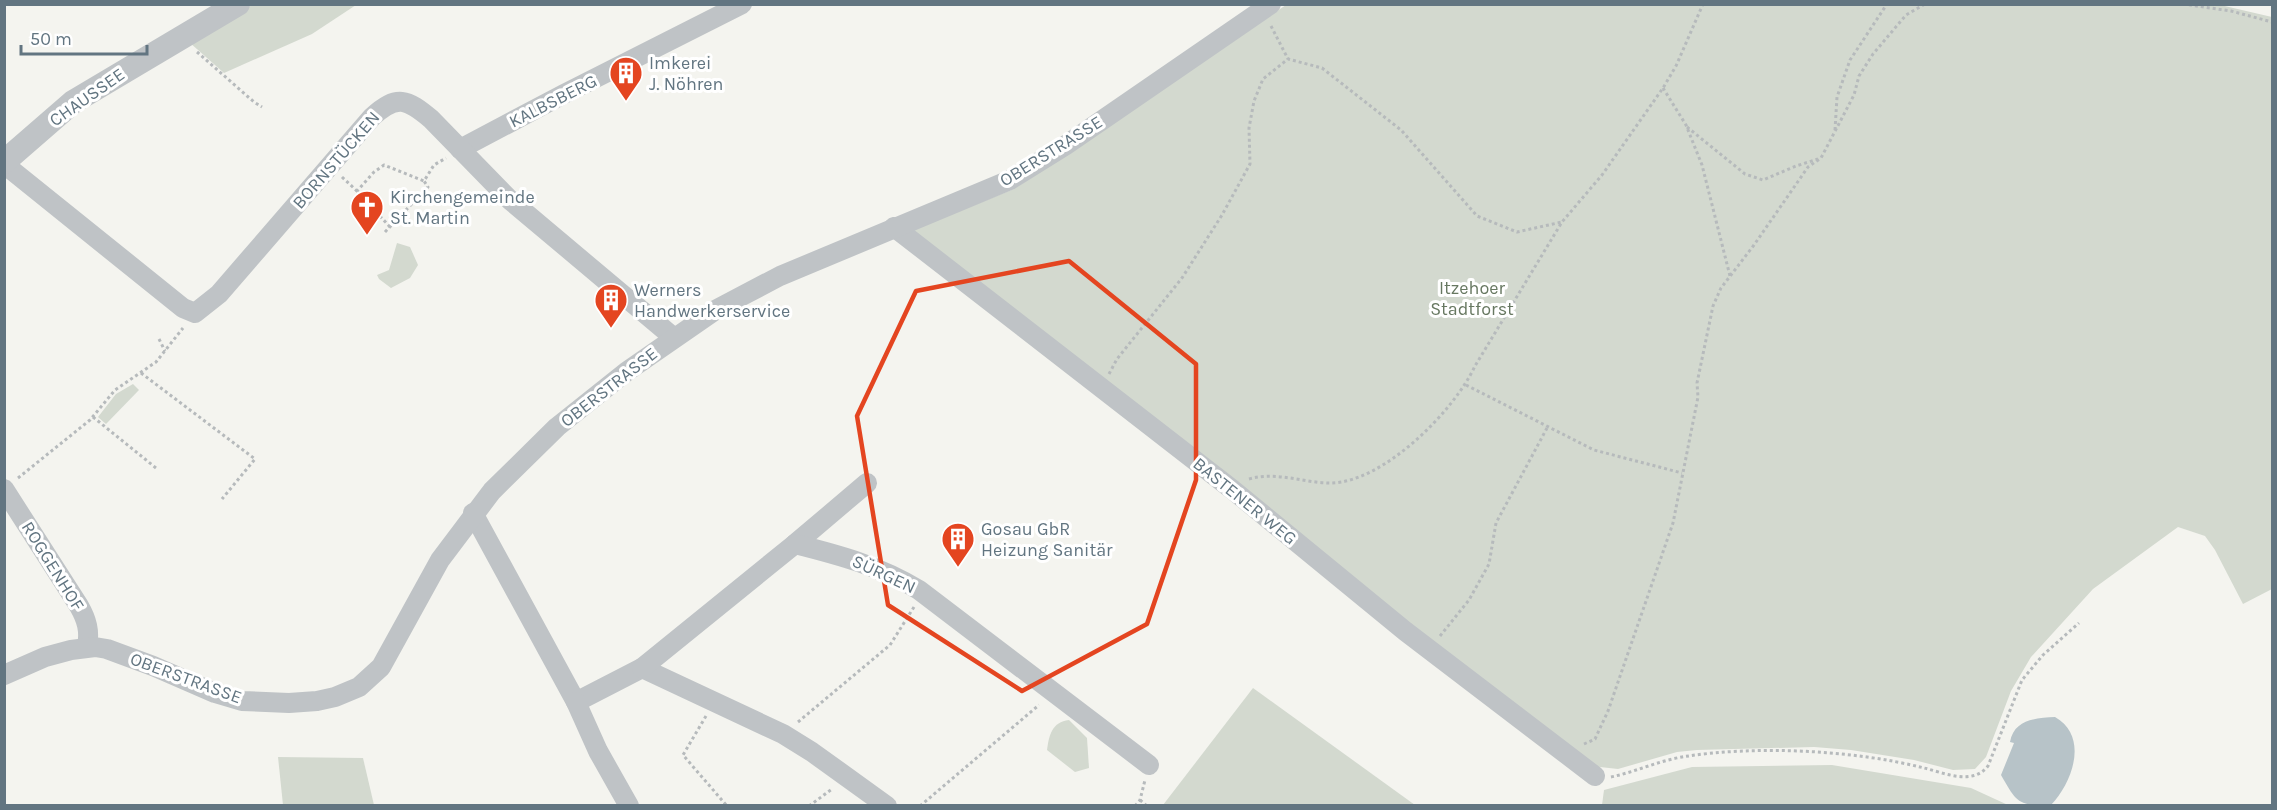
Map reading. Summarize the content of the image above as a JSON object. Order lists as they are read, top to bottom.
{
  "streets": {
    "street": [
      "CHAUSSEE",
      "KALBSBERG",
      "OBERSTRASSE",
      "BORNSTÜCKEN",
      "BASTENER WEG",
      "ROGGENHOF",
      "SÜRGEN"
    ]
  },
  "crossings": [
    ["KALBSBERG", "BORNSTÜCKEN"],
    ["OBERSTRASSE", "BORNSTÜCKEN"],
    ["OBERSTRASSE", "BASTENER WEG"],
    ["OBERSTRASSE", "ROGGENHOF"]
  ],
  "parks": ["Itzehoer Stadtforst"],
  "places": {
    "building": ["Imkerei J. Nöhren", "Werners Handwerkerservice", "Gosau GbR Heizung Sanitär"],
    "church": ["Kirchengemeinde St. Martin"]
  },
  "scale_bar": "50 m"
}
